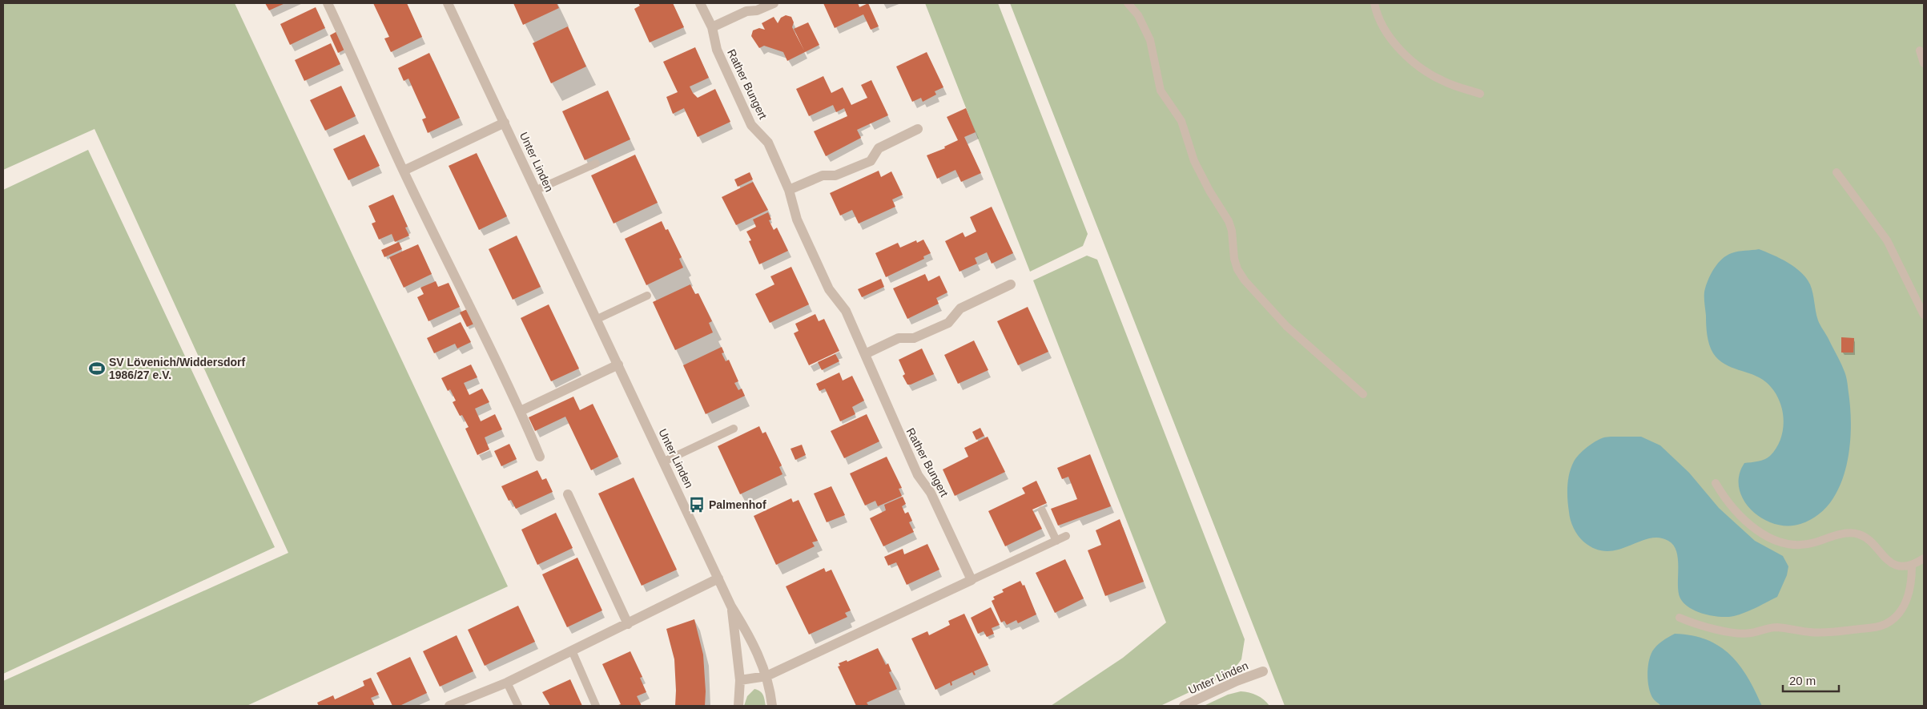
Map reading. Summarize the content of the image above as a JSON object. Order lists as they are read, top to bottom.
{
  "streets": {
    "street": ["Rather Bungert", "Unter Linden"]
  },
  "places": {
    "sports": ["SV Lövenich/Widdersdorf 1986/27 e.V."],
    "bus stop": ["Palmenhof"]
  },
  "scale_bar": "20 m"
}
